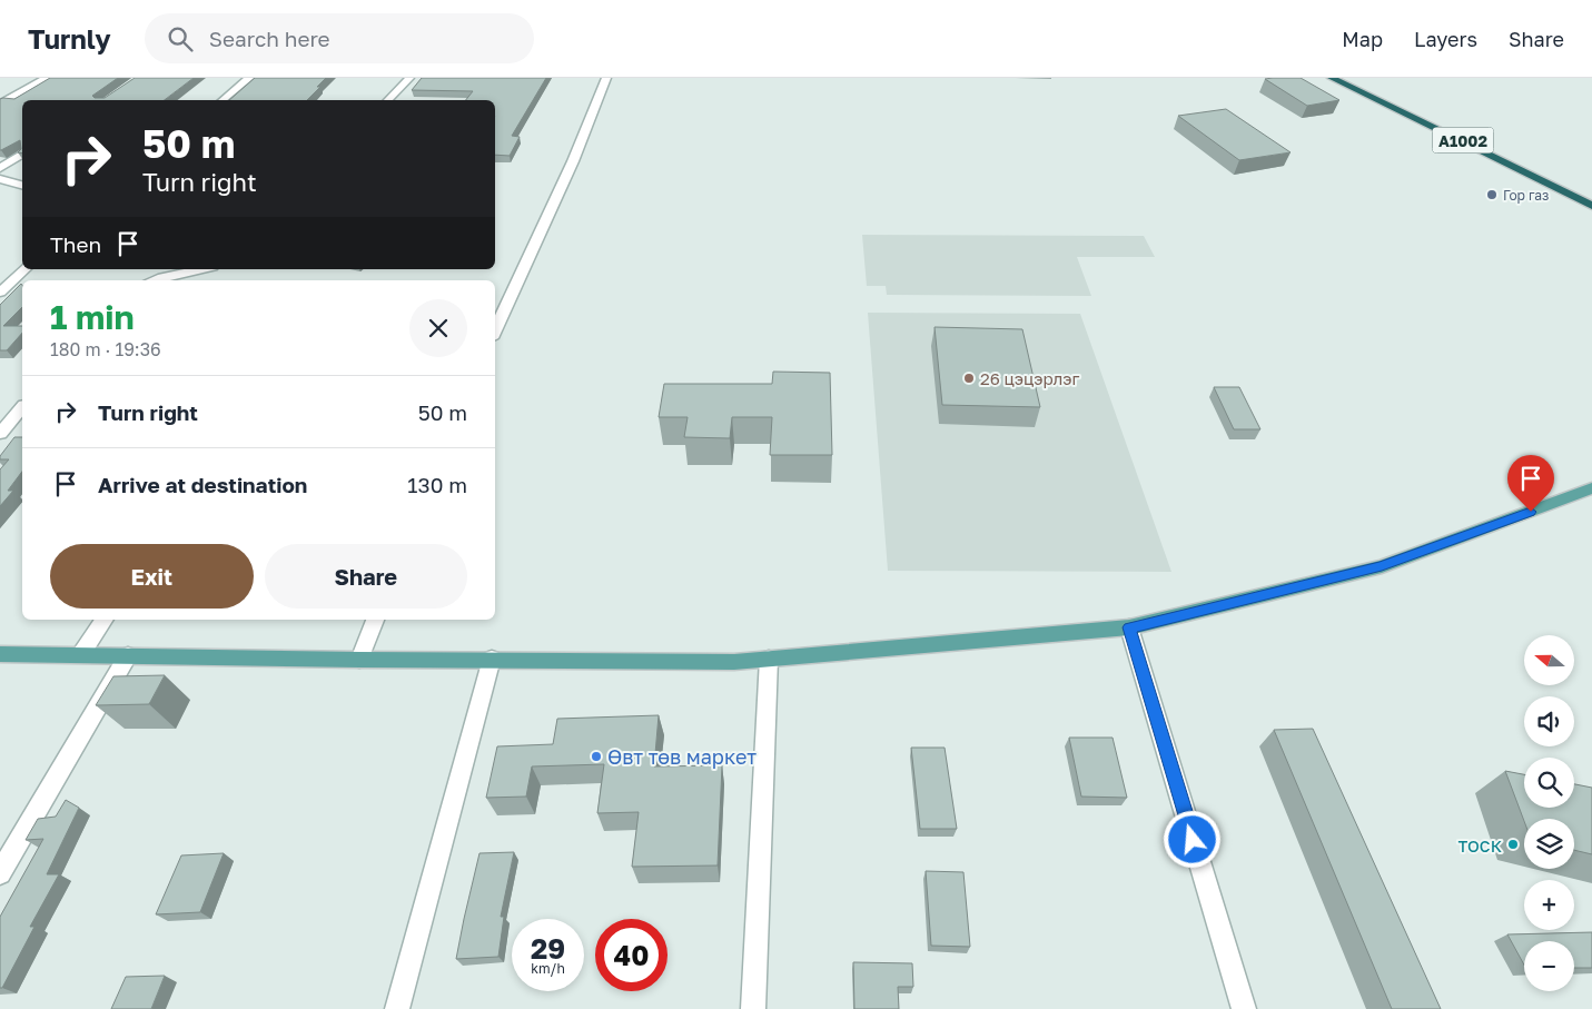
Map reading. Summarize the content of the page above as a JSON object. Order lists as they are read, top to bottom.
{
  "streets": {
    "highway": ["A1002"]
  },
  "places": [
    "Гор газ",
    "26 цэцэрлэг",
    "Өвт төв маркет",
    "тоск"
  ],
  "north": "left",
  "page": {
    "header": "Turnly",
    "search": "Search here",
    "nav": ["Map", "Layers", "Share"],
    "turn": ["50 m", "Turn right"],
    "then": "Then",
    "heading": ["1 min", "180 m · 19:36"],
    "list": [
      {
        "name": "Turn right",
        "value": "50 m"
      },
      {
        "name": "Arrive at destination",
        "value": "130 m"
      }
    ],
    "buttons": ["Exit", "Share"],
    "map_buttons": ["+", "−"],
    "speed": "29 km/h",
    "limit": "40"
  }
}
